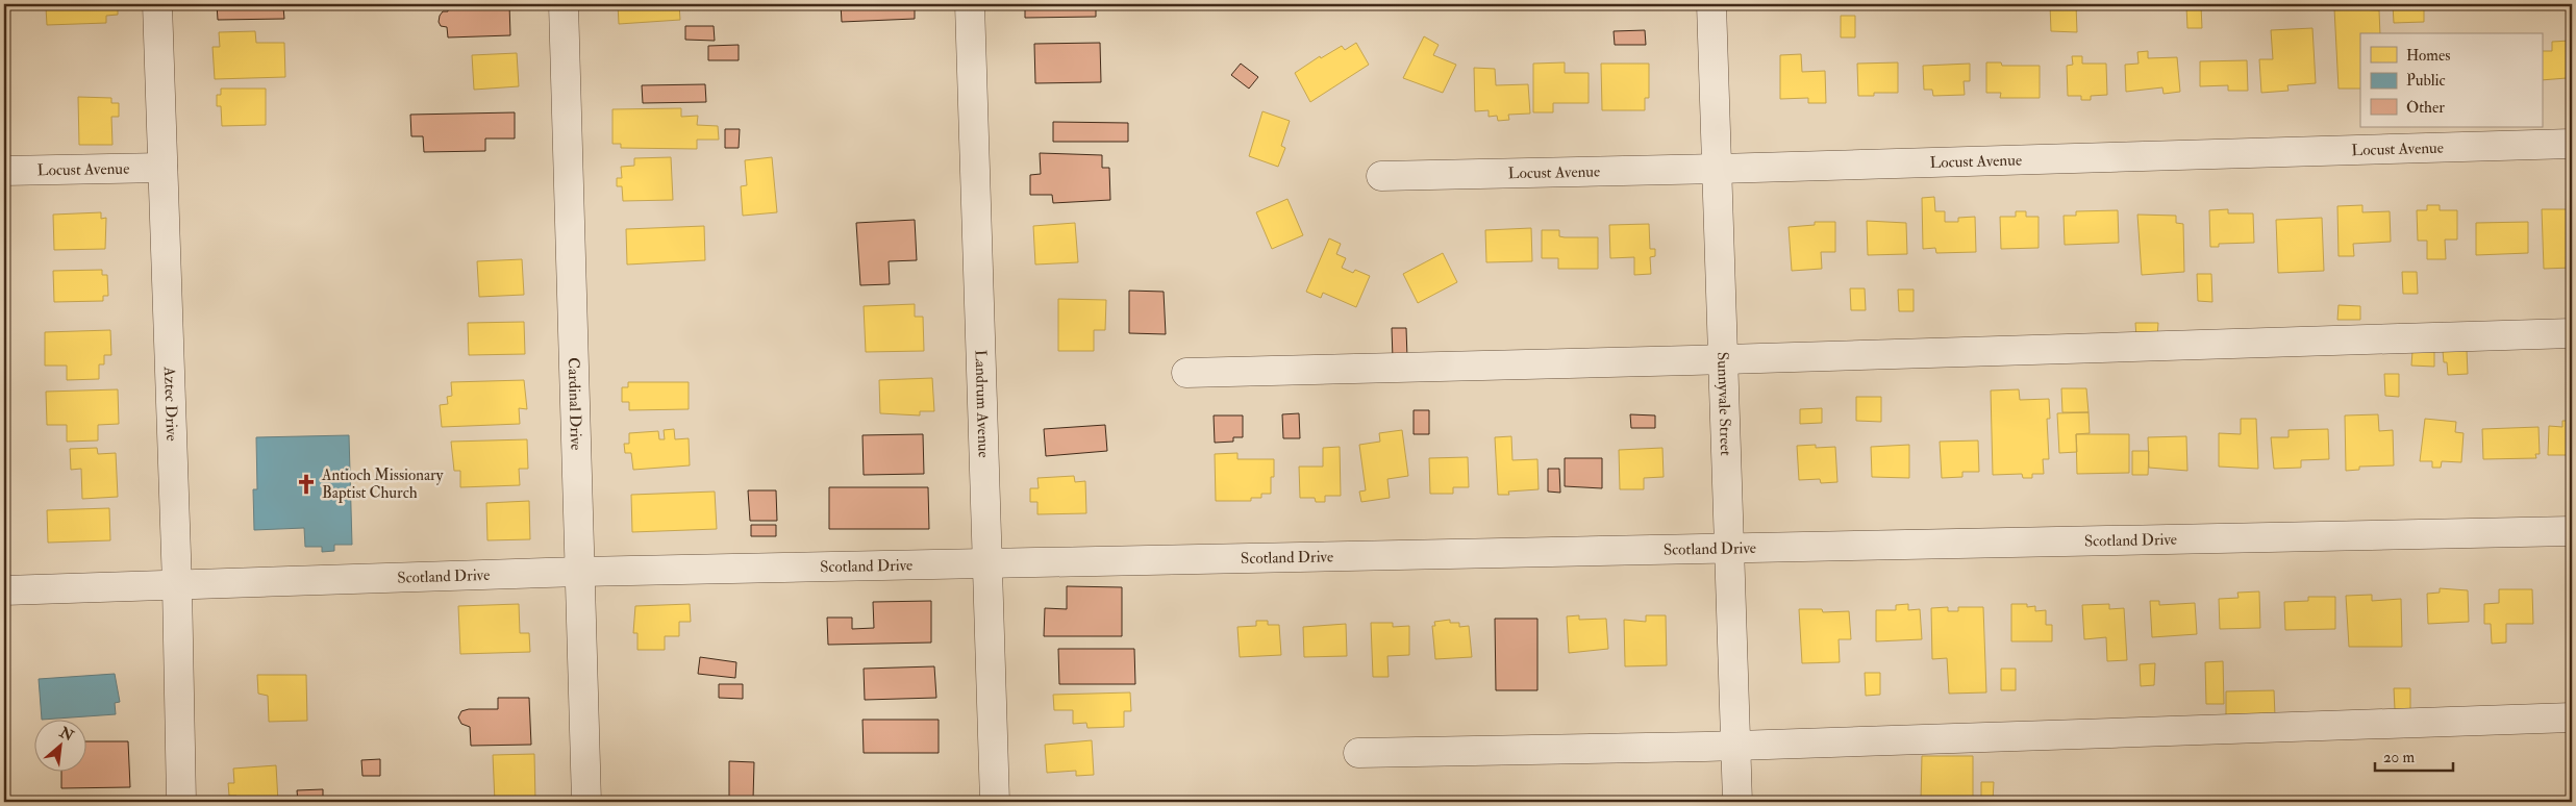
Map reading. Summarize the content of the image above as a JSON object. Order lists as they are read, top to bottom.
{
  "streets": {
    "street": [
      "Locust Avenue",
      "Aztec Drive",
      "Cardinal Drive",
      "Landrum Avenue",
      "Sunnyvale Street",
      "Scotland Drive"
    ]
  },
  "crossings": [
    ["Locust Avenue", "Aztec Drive"],
    ["Locust Avenue", "Sunnyvale Street"],
    ["Aztec Drive", "Scotland Drive"],
    ["Cardinal Drive", "Scotland Drive"],
    ["Landrum Avenue", "Scotland Drive"],
    ["Sunnyvale Street", "Scotland Drive"]
  ],
  "places": {
    "church": ["Antioch Missionary Baptist Church"]
  },
  "legend": ["Homes", "Public", "Other"],
  "scale_bar": "20 m",
  "north": "top right"
}
